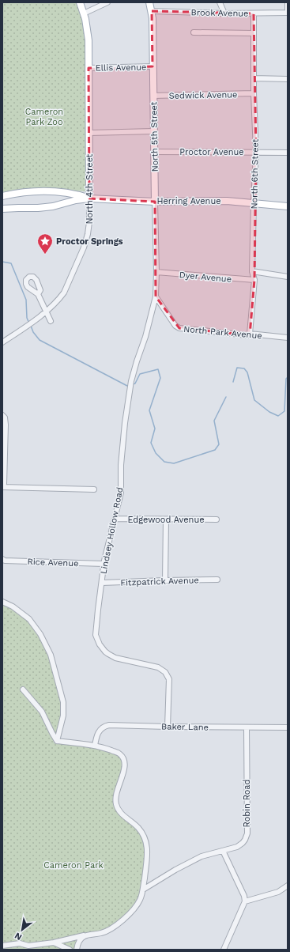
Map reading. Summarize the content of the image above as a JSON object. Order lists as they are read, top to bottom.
{
  "streets": {
    "main road": ["North 5th Street", "North 4th Street", "Herring Avenue"],
    "street": [
      "Brook Avenue",
      "Ellis Avenue",
      "Sedwick Avenue",
      "Proctor Avenue",
      "North 6th Street",
      "Dyer Avenue",
      "North Park Avenue",
      "Edgewood Avenue",
      "Lindsey Hollow Road",
      "Rice Avenue",
      "Fitzpatrick Avenue",
      "Baker Lane",
      "Robin Road"
    ]
  },
  "crossings": [
    ["Brook Avenue", "North 5th Street"],
    ["Brook Avenue", "North 6th Street"],
    ["Ellis Avenue", "North 5th Street"],
    ["Ellis Avenue", "North 4th Street"],
    ["Sedwick Avenue", "North 5th Street"],
    ["Sedwick Avenue", "North 6th Street"],
    ["North 5th Street", "Proctor Avenue"],
    ["North 5th Street", "Herring Avenue"],
    ["North 5th Street", "Dyer Avenue"],
    ["North 5th Street", "Lindsey Hollow Road"],
    ["Proctor Avenue", "North 6th Street"],
    ["North 6th Street", "Herring Avenue"],
    ["North 6th Street", "Dyer Avenue"],
    ["North 6th Street", "North Park Avenue"],
    ["North 4th Street", "Herring Avenue"],
    ["Dyer Avenue", "Lindsey Hollow Road"],
    ["North Park Avenue", "Lindsey Hollow Road"],
    ["Edgewood Avenue", "Lindsey Hollow Road"],
    ["Lindsey Hollow Road", "Rice Avenue"],
    ["Lindsey Hollow Road", "Fitzpatrick Avenue"],
    ["Lindsey Hollow Road", "Baker Lane"],
    ["Baker Lane", "Robin Road"]
  ],
  "parks": ["Cameron Park Zoo", "Cameron Park"],
  "places": {
    "place": ["Proctor Springs"]
  },
  "north": "bottom left"
}
